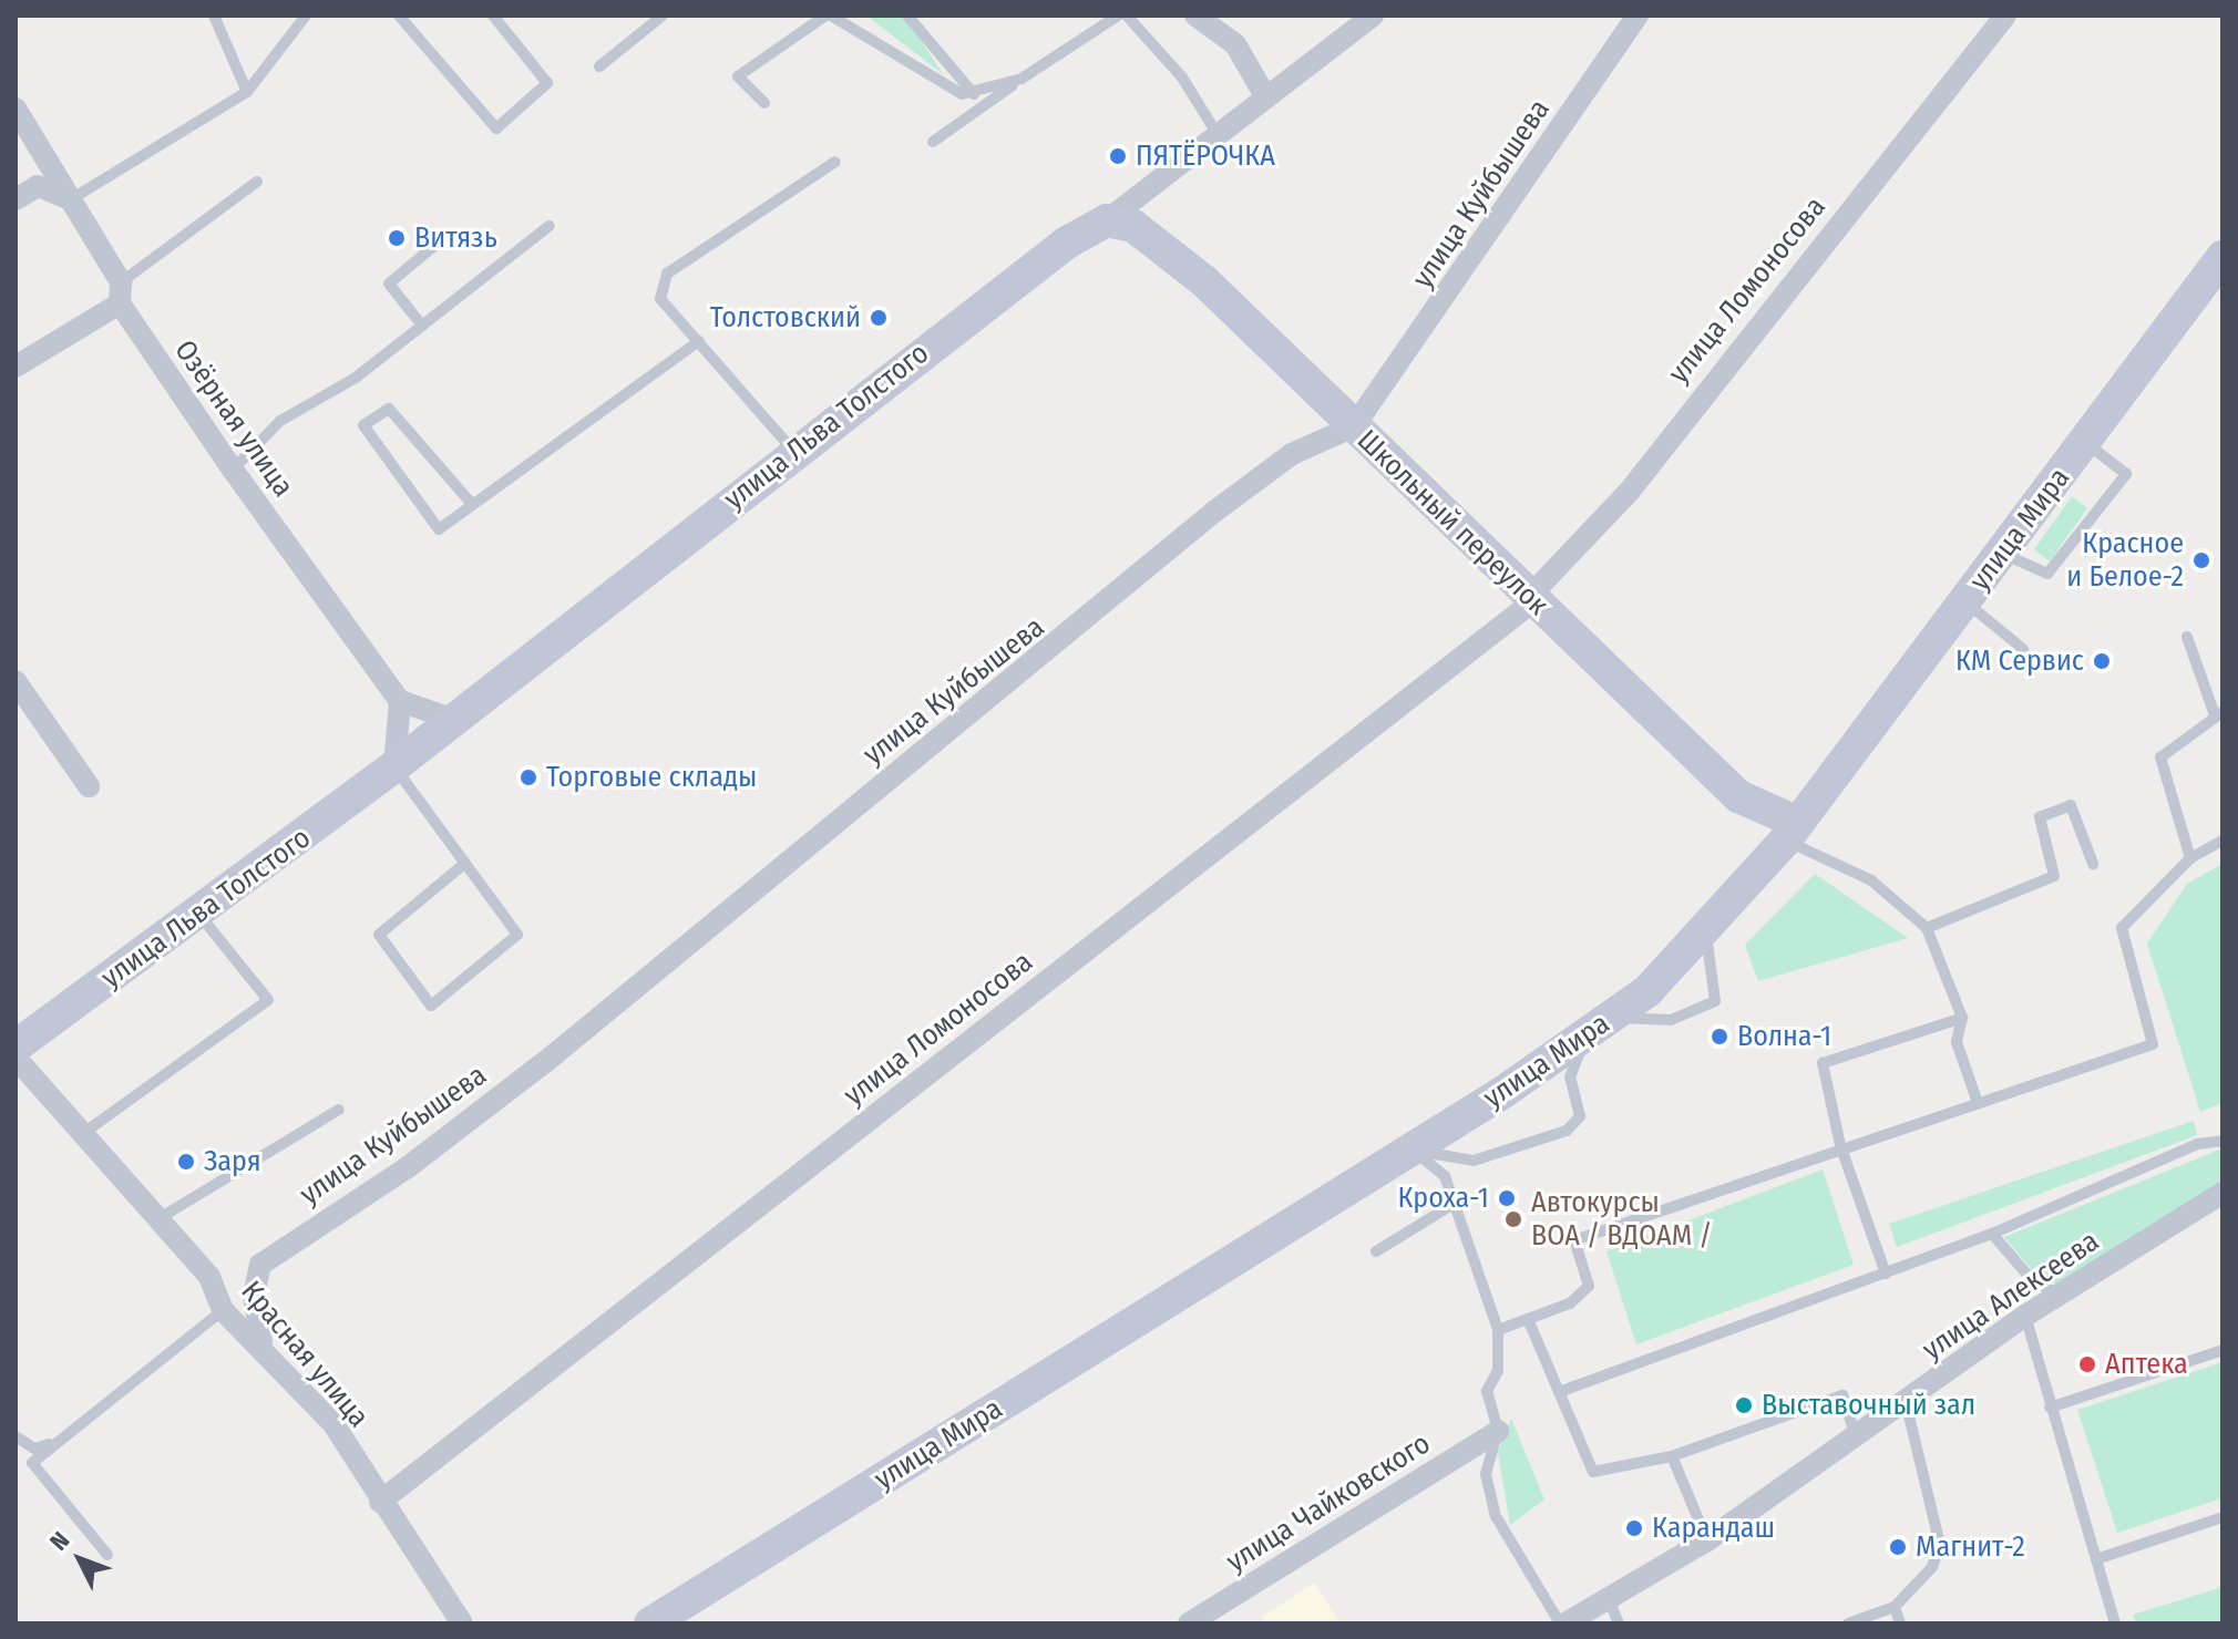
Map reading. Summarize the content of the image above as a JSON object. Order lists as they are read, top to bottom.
{
  "streets": {
    "street": [
      "улица Куйбышева",
      "улица Ломоносова",
      "Озёрная улица",
      "улица Льва Толстого",
      "Школьный переулок",
      "улица Мира",
      "улица Алексеева",
      "Красная улица",
      "улица Чайковского"
    ]
  },
  "crossings": [
    ["улица Куйбышева", "Школьный переулок"],
    ["улица Куйбышева", "Красная улица"],
    ["улица Ломоносова", "Школьный переулок"],
    ["улица Ломоносова", "Красная улица"],
    ["улица Льва Толстого", "Школьный переулок"],
    ["Школьный переулок", "улица Мира"]
  ],
  "places": [
    "ПЯТЁРОЧКА",
    "Витязь",
    "Толстовский",
    "Красное и Белое-2",
    "КМ Сервис",
    "Торговые склады",
    "Волна-1",
    "Заря",
    "Кроха-1",
    "Автокурсы ВОА / ВДОАМ /",
    "Аптека",
    "Выставочный зал",
    "Карандаш",
    "Магнит-2"
  ],
  "north": "top left"
}
